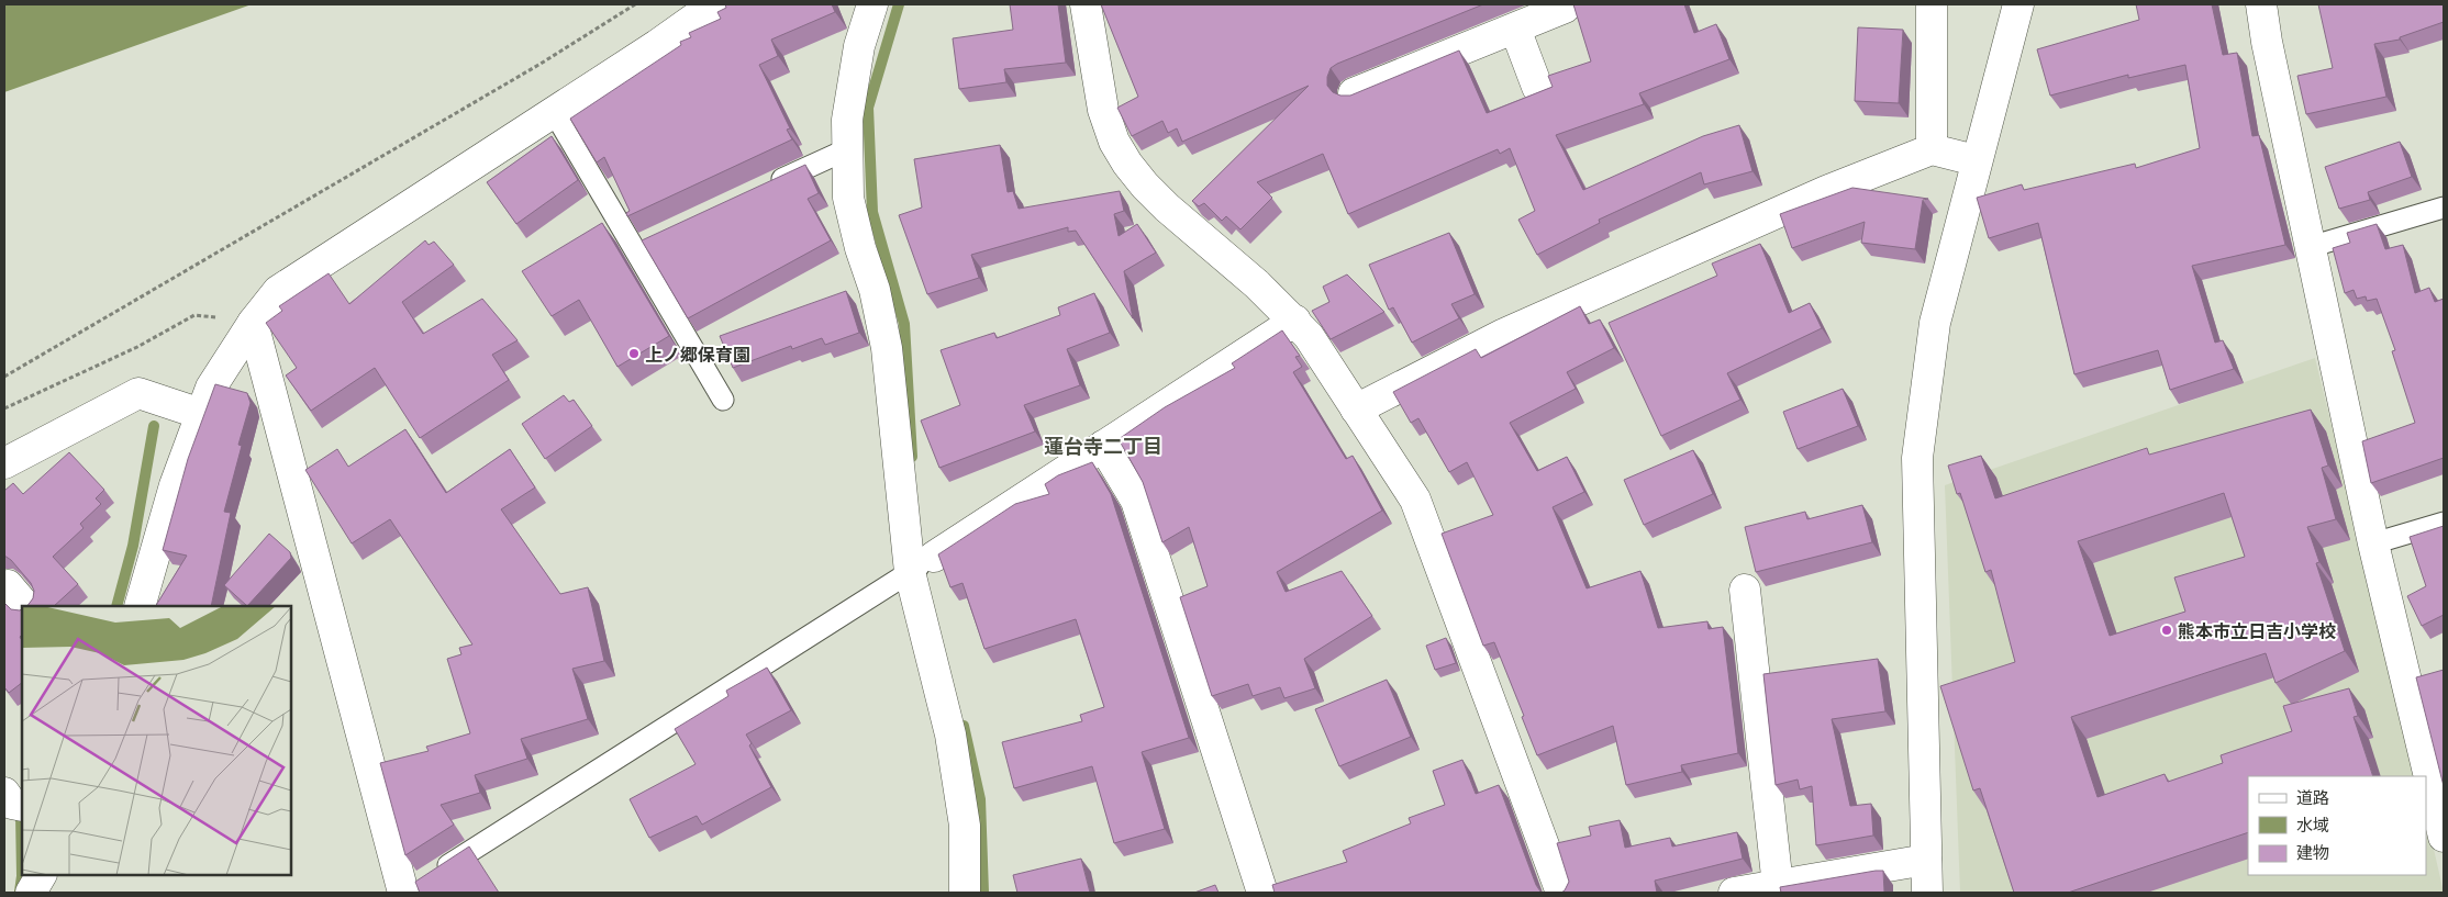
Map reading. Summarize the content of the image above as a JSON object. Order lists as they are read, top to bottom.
{
  "districts": ["蓮台寺二丁目"],
  "places": ["上ノ郷保育園", "熊本市立日吉小学校"],
  "legend": ["道路", "水域", "建物"]
}
